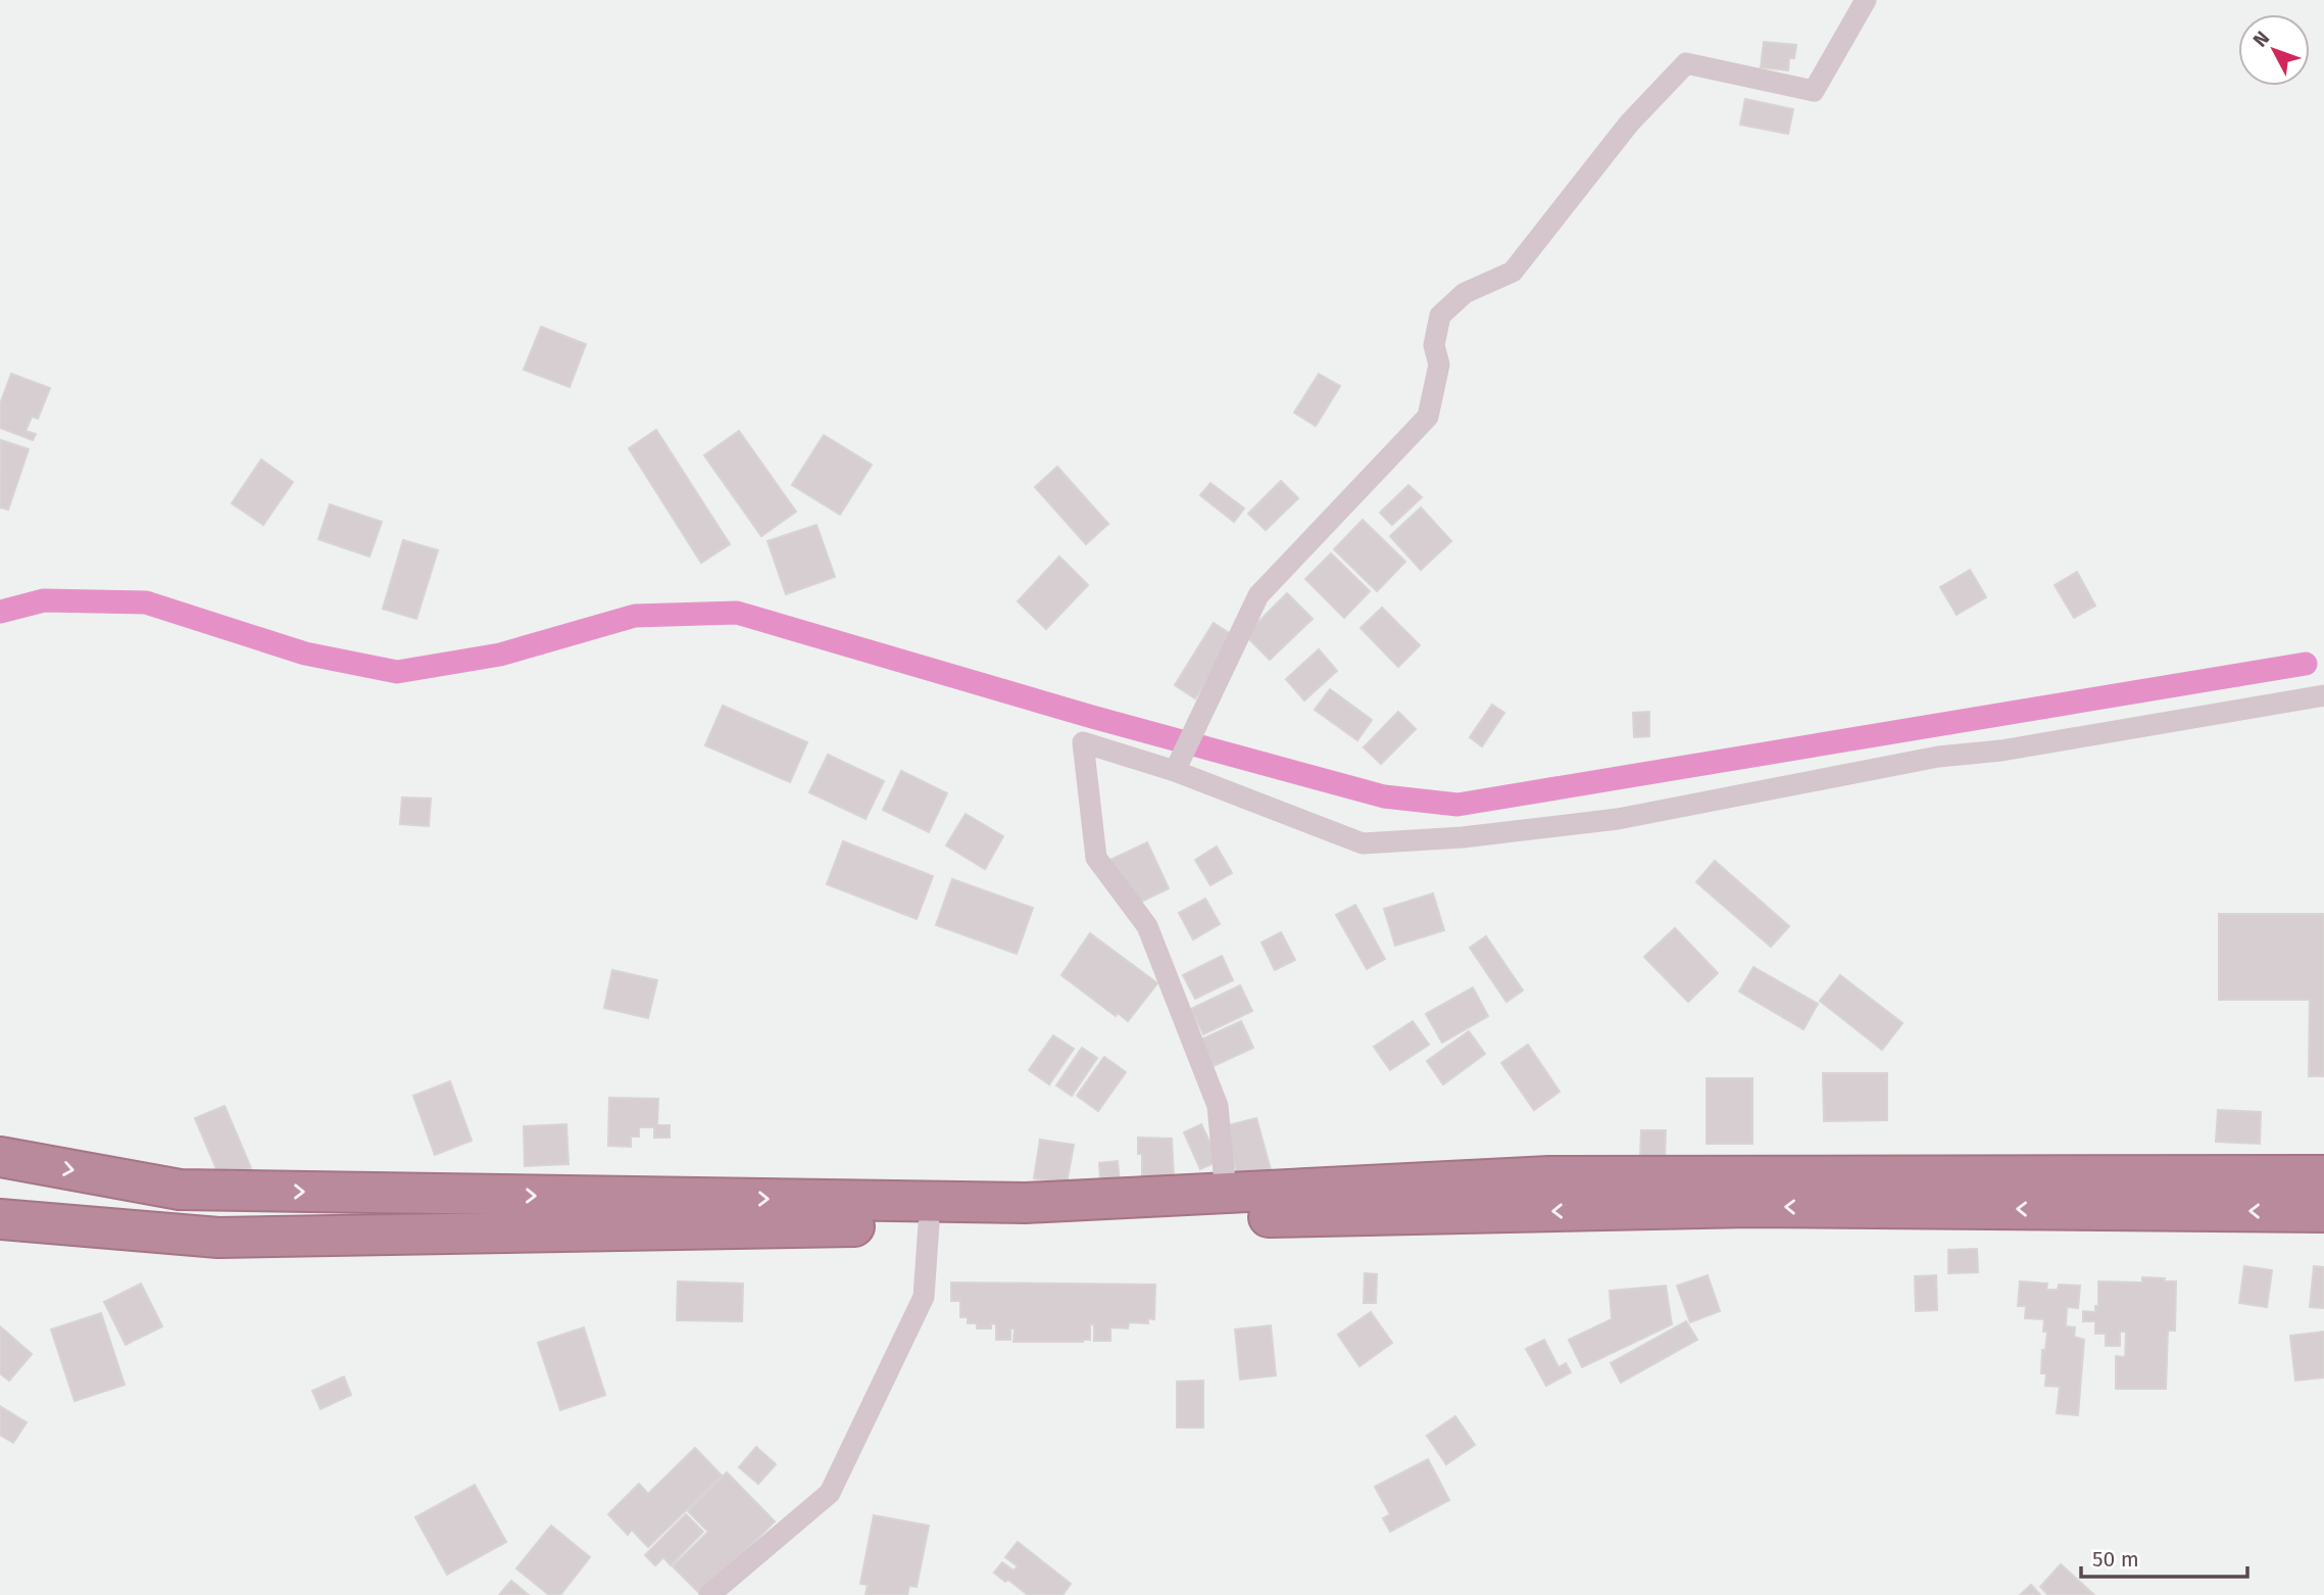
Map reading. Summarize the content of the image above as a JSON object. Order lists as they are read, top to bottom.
{
  "scale_bar": "50 m",
  "north": "top left"
}
